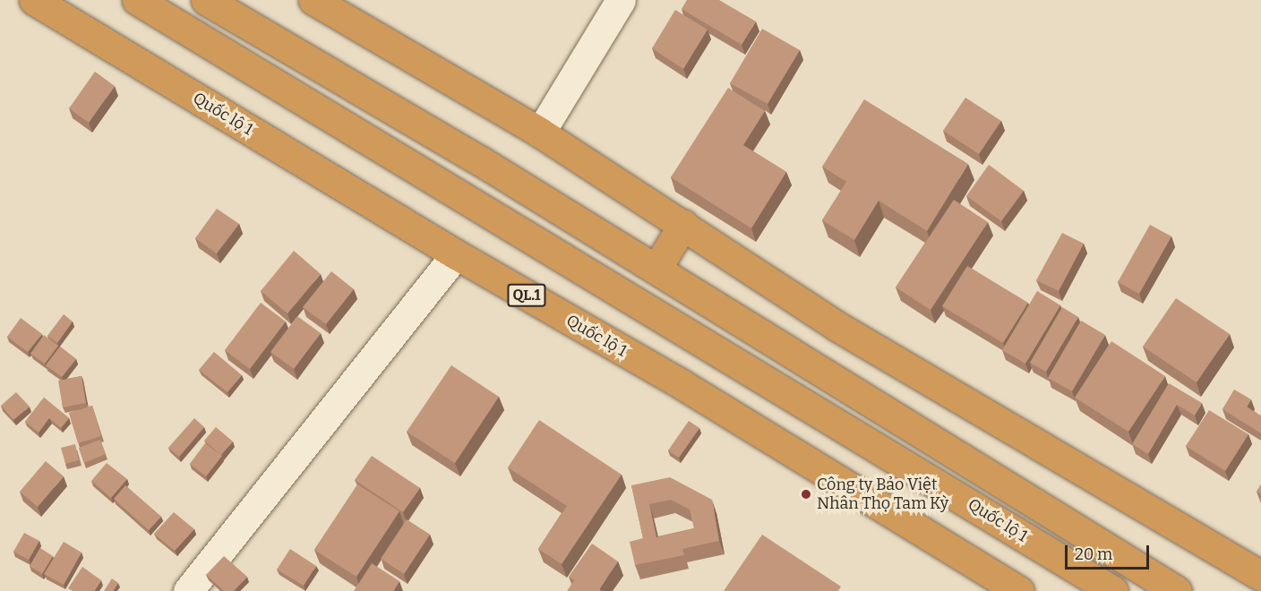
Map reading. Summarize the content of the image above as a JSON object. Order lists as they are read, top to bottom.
{
  "streets": {
    "highway": ["Quốc lộ 1", "QL.1"]
  },
  "places": ["Công ty Bảo Việt Nhân Thọ Tam Kỳ"],
  "scale_bar": "20 m"
}
